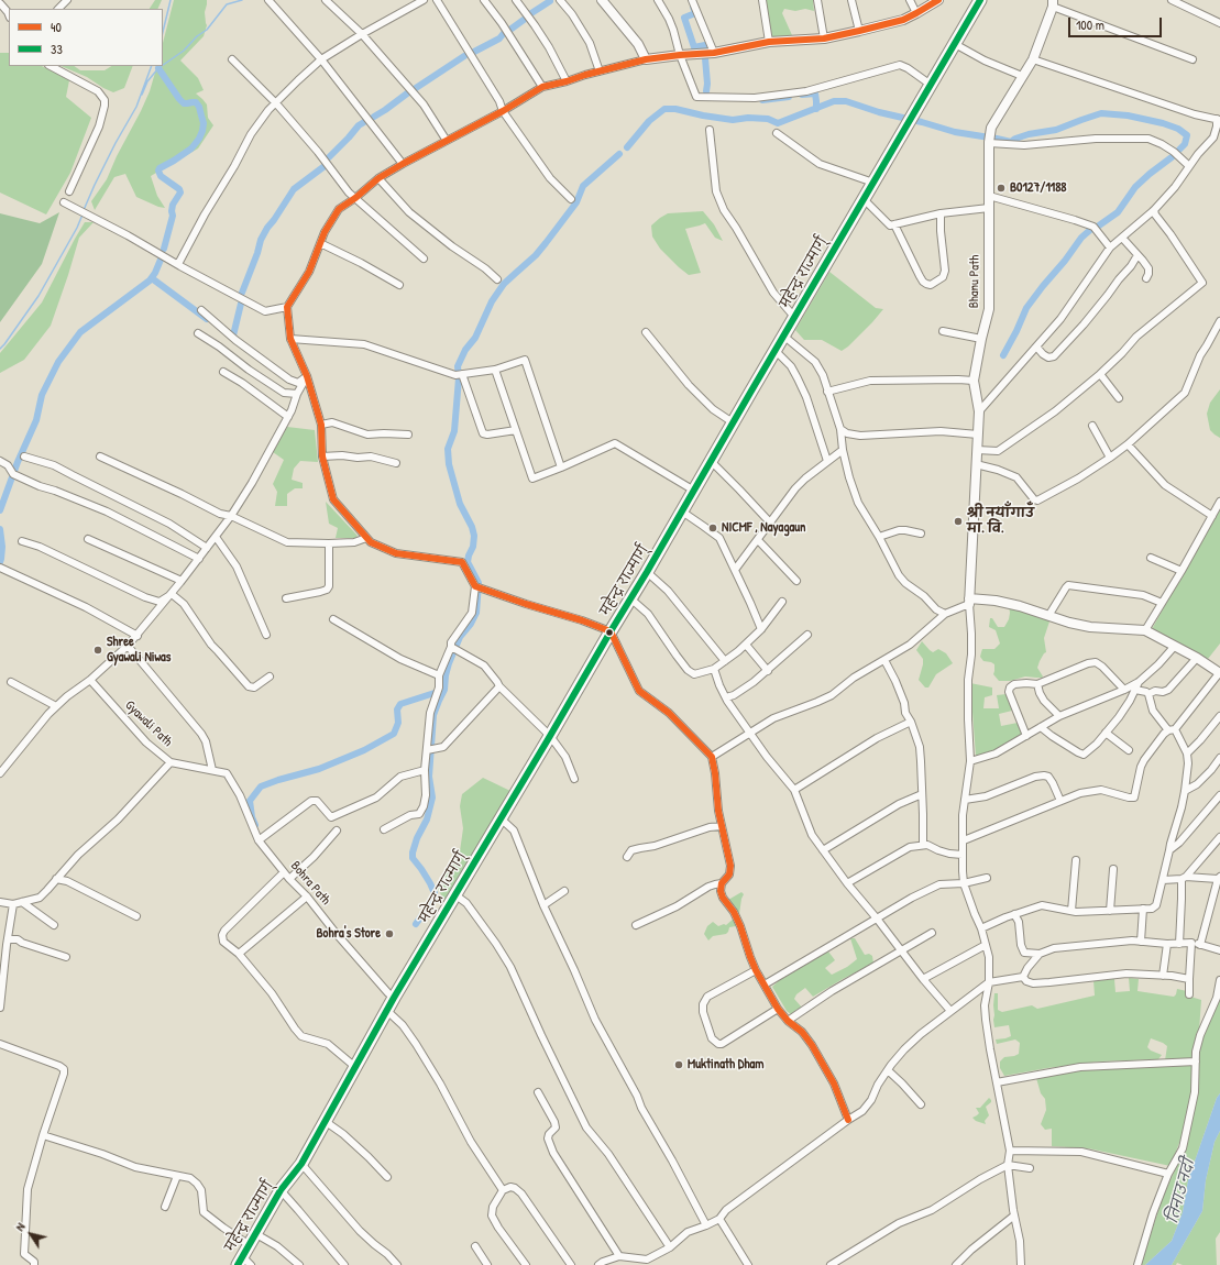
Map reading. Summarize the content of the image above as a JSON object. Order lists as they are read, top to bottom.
{
  "streets": {
    "highway": ["महेन्द्र राज्मार्ग्"],
    "street": ["Bhanu Path", "Gyawali Path", "Bohra Path"]
  },
  "crossings": [
    ["महेन्द्र राज्मार्ग्", "Bohra Path"],
    ["Gyawali Path", "Bohra Path"]
  ],
  "water": ["तिनाउ नदी"],
  "places": [
    "B0127/1188",
    "श्री नयाँगाउँ मा. वि.",
    "NICMF , Nayagaun",
    "Shree Gyawali Niwas",
    "Bohra's Store",
    "Muktinath Dham"
  ],
  "lines": ["transit line 40", "transit line 33"],
  "legend": ["40", "33"],
  "scale_bar": "100 m",
  "north": "top left"
}
